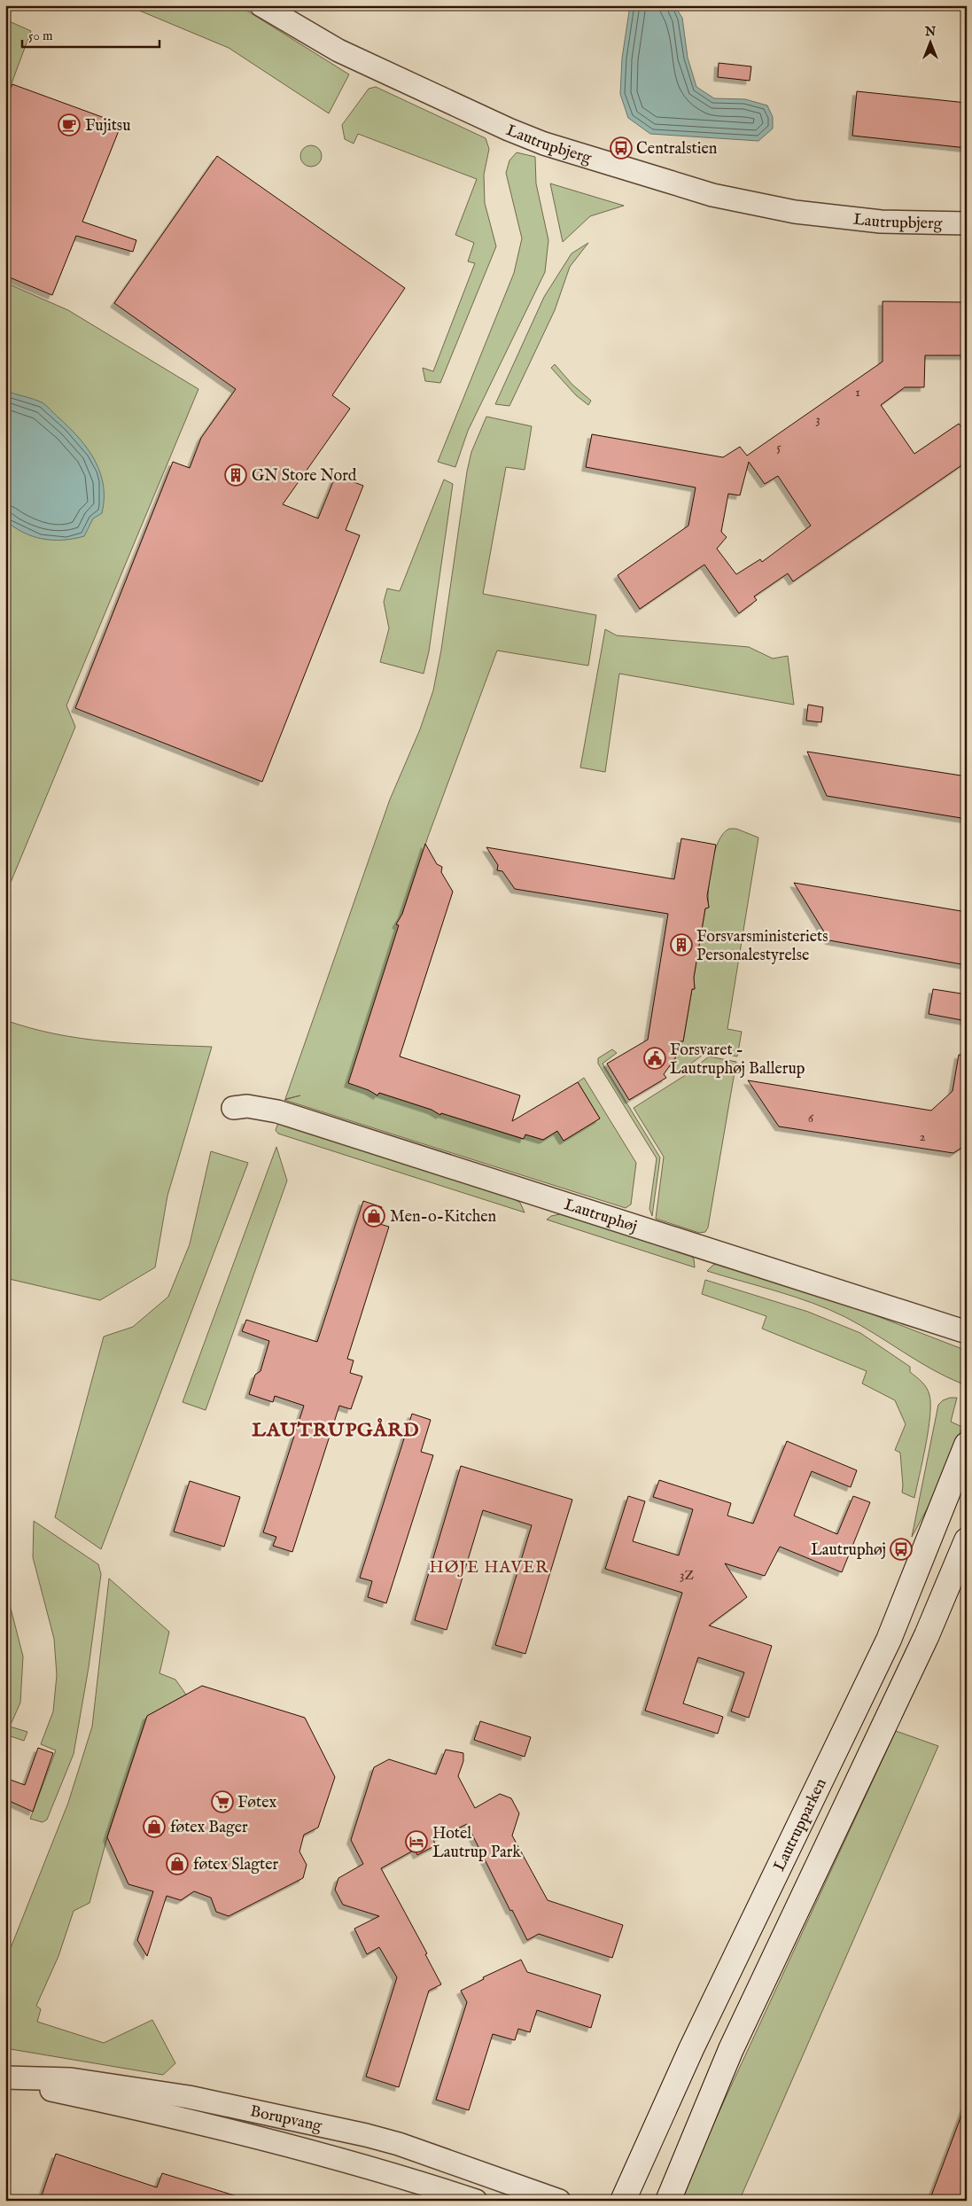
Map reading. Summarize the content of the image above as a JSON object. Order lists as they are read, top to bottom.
{
  "streets": {
    "street": [
      "Lautrupbjerg",
      "Lautruphøj",
      "Lautrupparken",
      "Borupvang"
    ]
  },
  "districts": ["LAUTRUPGÅRD", "HØJE HAVER"],
  "places": {
    "cafe": ["Fujitsu"],
    "bus stop": ["Centralstien", "Lautruphøj"],
    "building": ["GN Store Nord", "Forsvarsministeriets Personalestyrelse"],
    "public building": ["Forsvaret - Lautruphøj Ballerup"],
    "shop": ["Men-o-Kitchen", "føtex Bager", "føtex Slagter"],
    "supermarket": ["Føtex"],
    "hotel": ["Hotel Lautrup Park"]
  },
  "house_numbers": [
    "1",
    "3",
    "5",
    "6",
    "2",
    "3Z"
  ],
  "scale_bar": "50 m",
  "north": "top"
}
